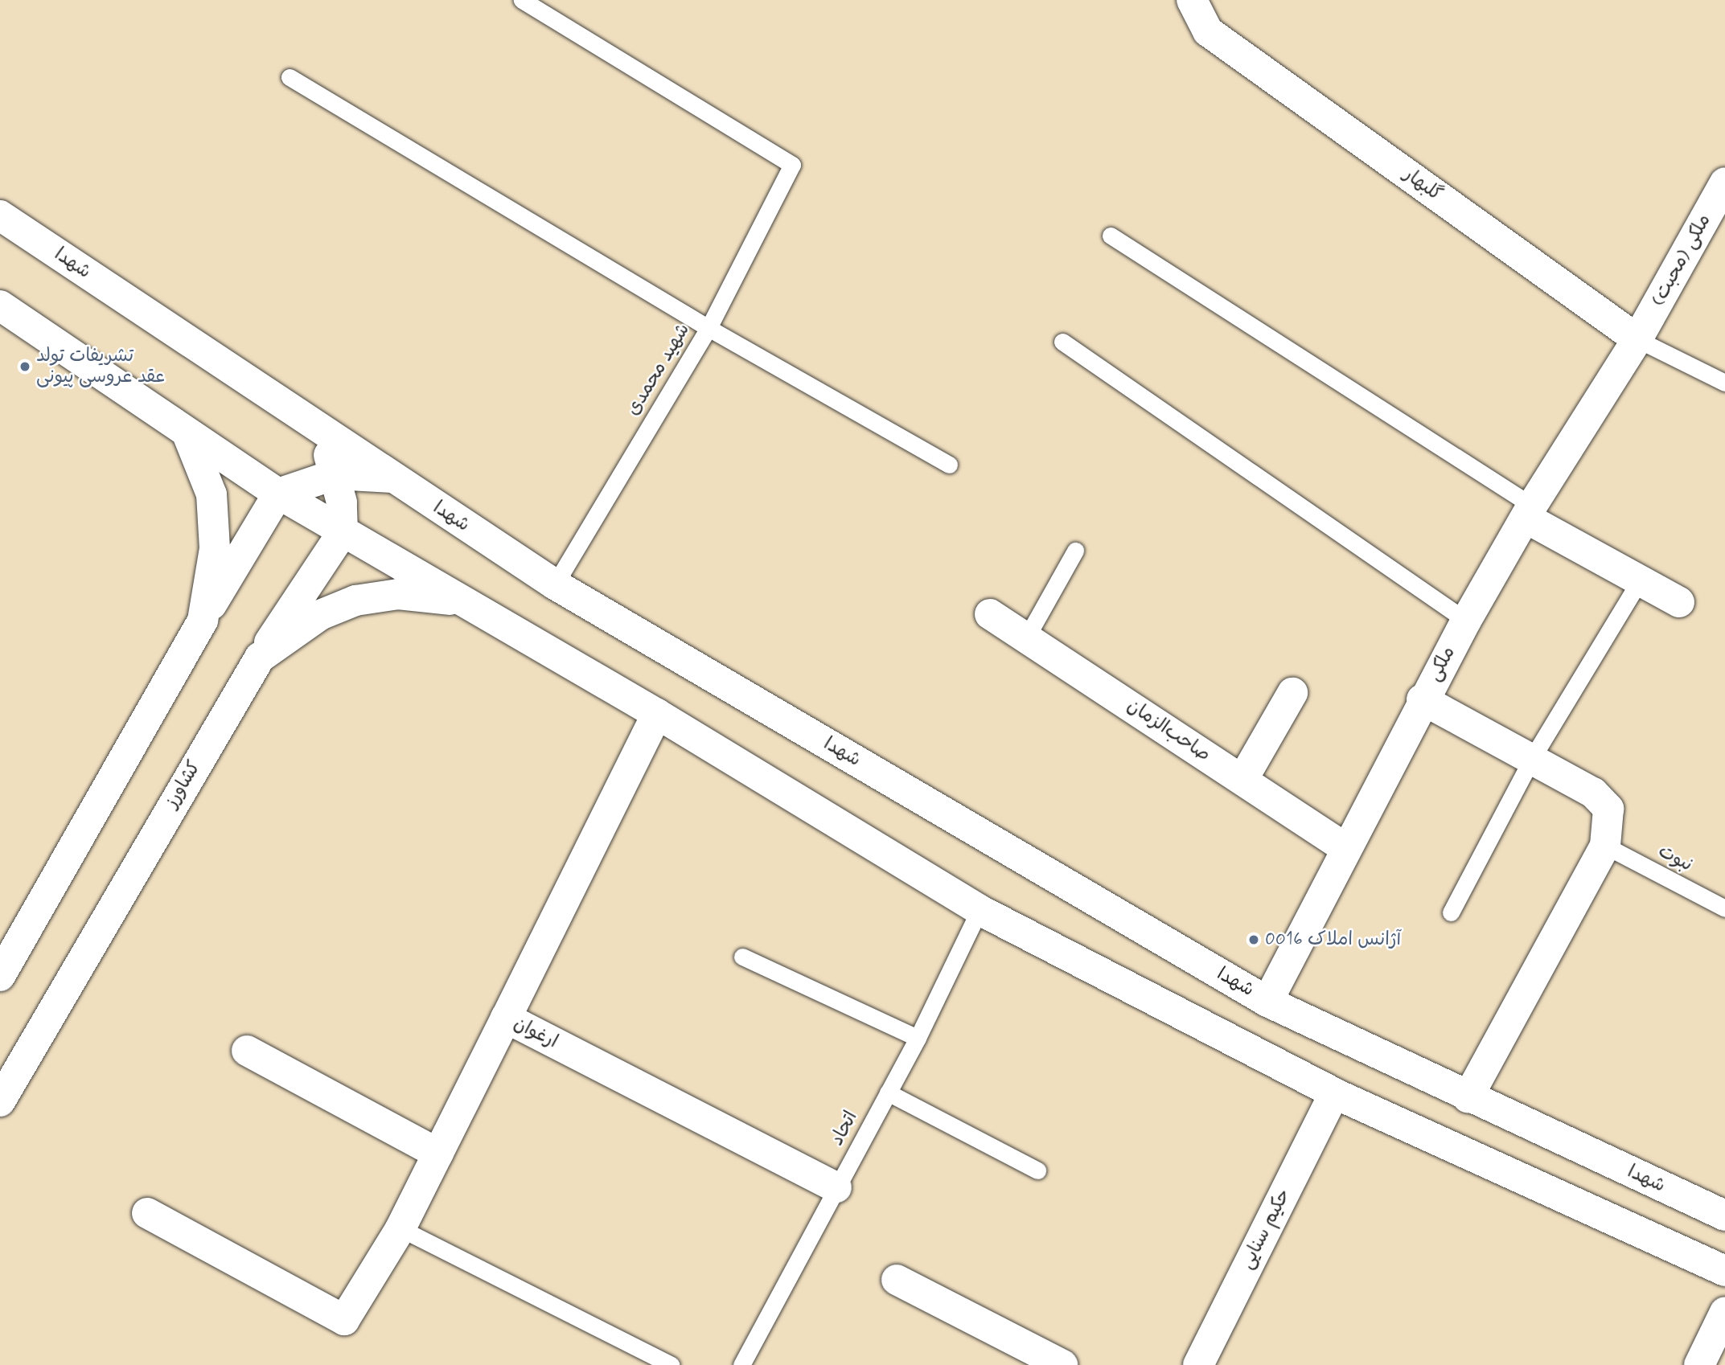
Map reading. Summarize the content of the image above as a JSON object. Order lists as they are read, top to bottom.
{
  "streets": {
    "main road": [
      "گلبهار",
      "ملکی (محبت)",
      "شهدا",
      "ملکی",
      "صاحب‌الزمان",
      "کشاورز",
      "ارغوان",
      "حکیم سنایی"
    ],
    "lane": ["شهید محمدی", "نبوت", "اتحاد"]
  },
  "crossings": [
    ["گلبهار", "ملکی (محبت)"],
    ["گلبهار", "ملکی"],
    ["ملکی (محبت)", "ملکی"],
    ["شهدا", "شهید محمدی"],
    ["شهدا", "ملکی"],
    ["ملکی", "صاحب‌الزمان"],
    ["ارغوان", "اتحاد"]
  ],
  "places": ["تشریفات تولد عقد عروسی پیونی", "آژانس املاک 0016"]
}
